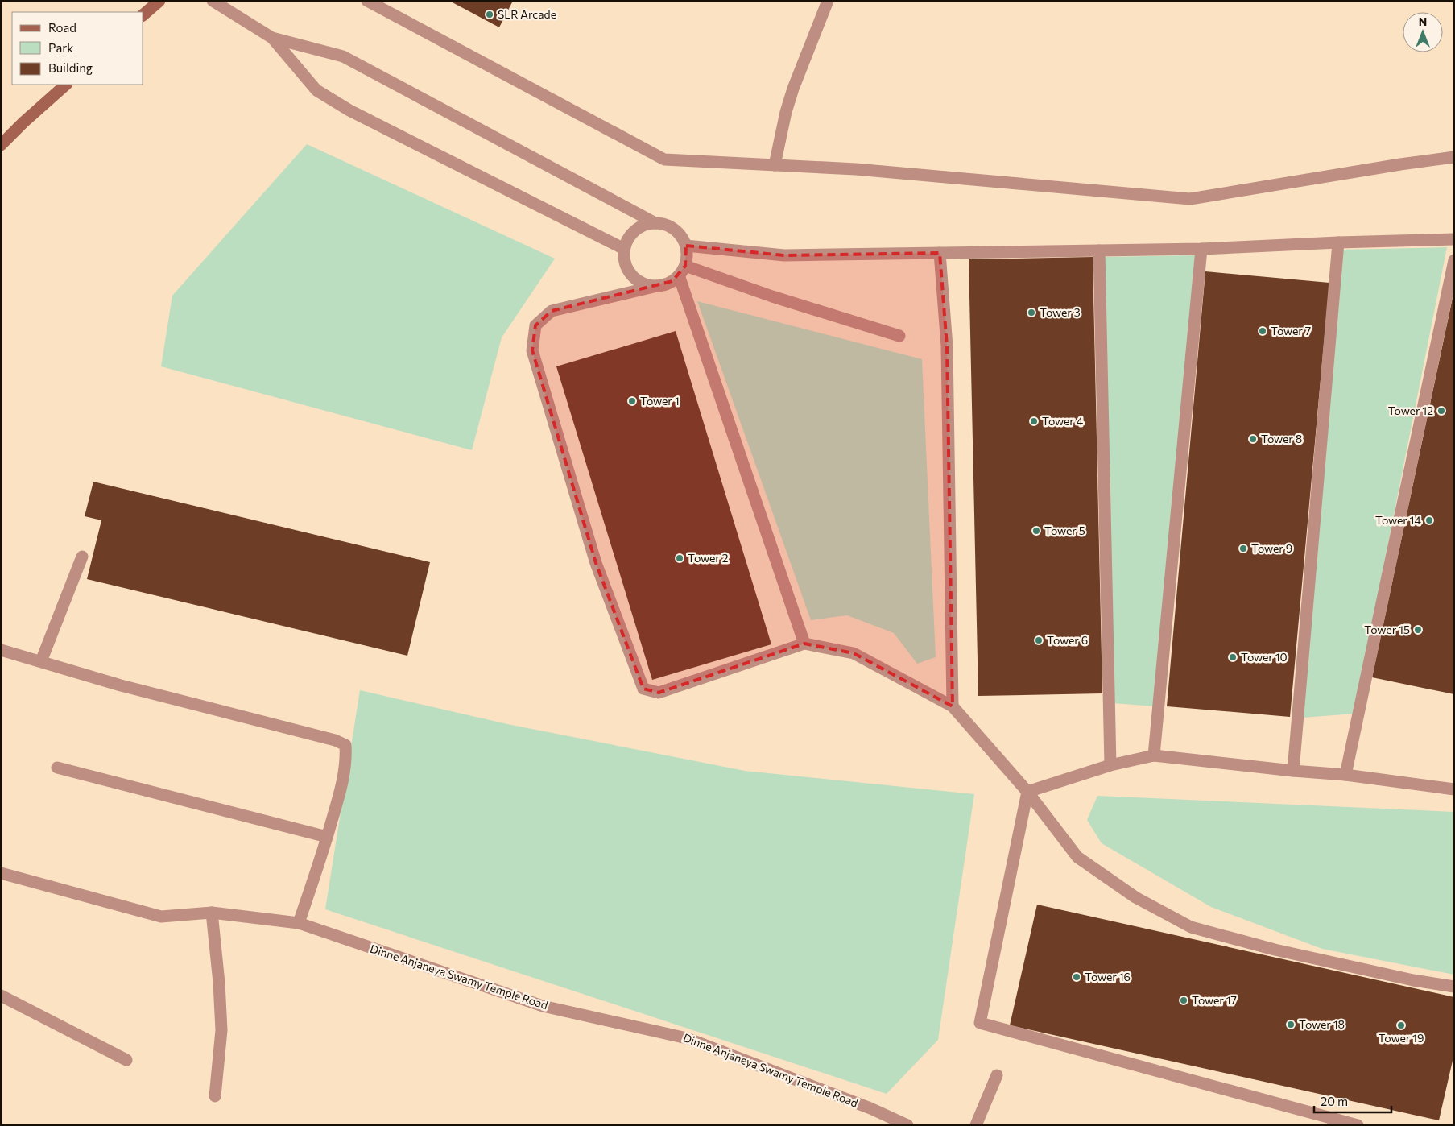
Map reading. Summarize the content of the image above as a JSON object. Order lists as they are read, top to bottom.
{
  "streets": {
    "street": ["Dinne Anjaneya Swamy Temple Road"]
  },
  "places": [
    "SLR Arcade",
    "Tower 3",
    "Tower 7",
    "Tower 1",
    "Tower 12",
    "Tower 4",
    "Tower 8",
    "Tower 14",
    "Tower 5",
    "Tower 9",
    "Tower 2",
    "Tower 15",
    "Tower 6",
    "Tower 10",
    "Tower 16",
    "Tower 17",
    "Tower 18",
    "Tower 19"
  ],
  "legend": ["Road", "Park", "Building"],
  "scale_bar": "20 m",
  "north": "top"
}
